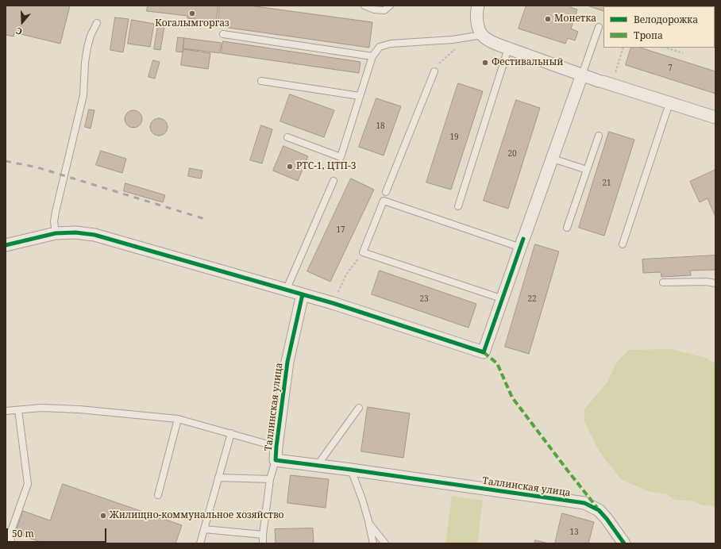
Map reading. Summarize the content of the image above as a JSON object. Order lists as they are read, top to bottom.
{
  "streets": {
    "street": ["Таллинская улица"]
  },
  "places": [
    "Когалымгоргаз",
    "Монетка",
    "Фестивальный",
    "РТС-1, ЦТП-3",
    "Жилищно-коммунальное хозяйство"
  ],
  "house_numbers": [
    "7",
    "18",
    "19",
    "20",
    "21",
    "17",
    "23",
    "22",
    "13"
  ],
  "legend": ["Велодорожка", "Тропа"],
  "scale_bar": "50 m",
  "north": "bottom"
}
